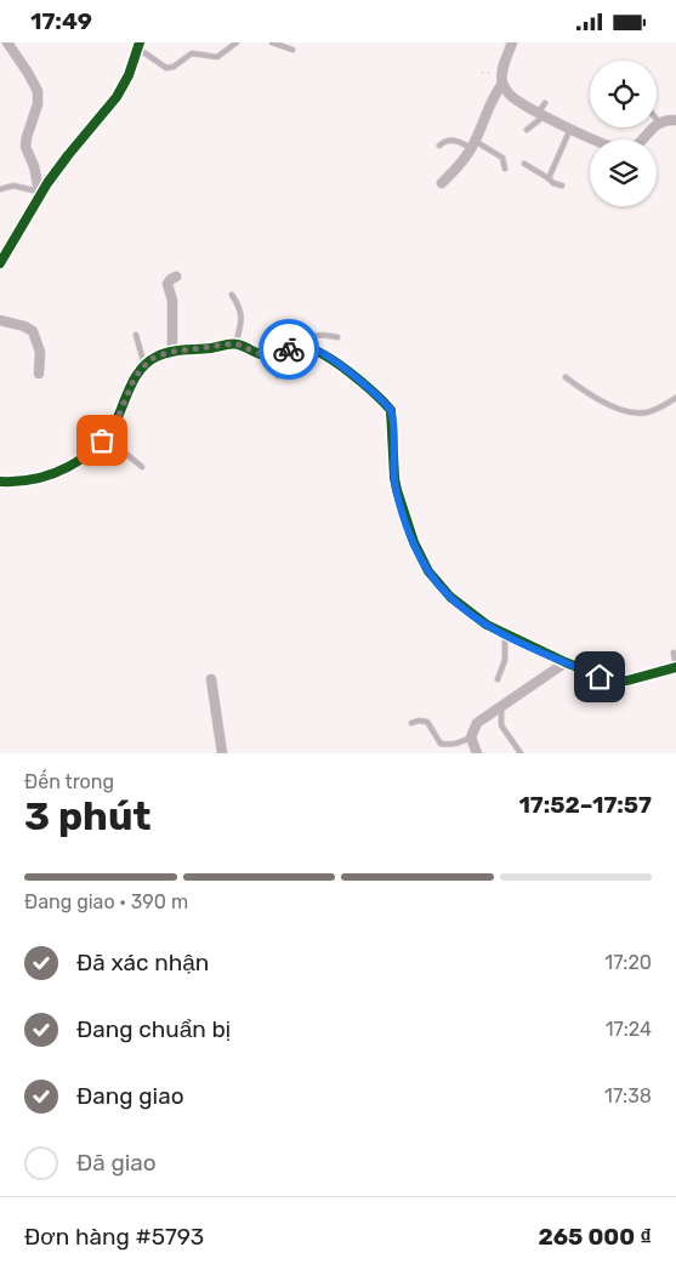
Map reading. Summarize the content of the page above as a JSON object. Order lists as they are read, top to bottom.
{
  "page": {
    "status": "17:49",
    "heading": ["3 phút", "Đến trong", "17:52–17:57"],
    "panel": ["Đơn hàng #5793", "265 000 ₫"],
    "bar": "Đang giao · 390 m",
    "list": [
      ["Đã xác nhận", "17:20"],
      ["Đang chuẩn bị", "17:24"],
      ["Đang giao", "17:38"],
      "Đã giao"
    ]
  }
}
